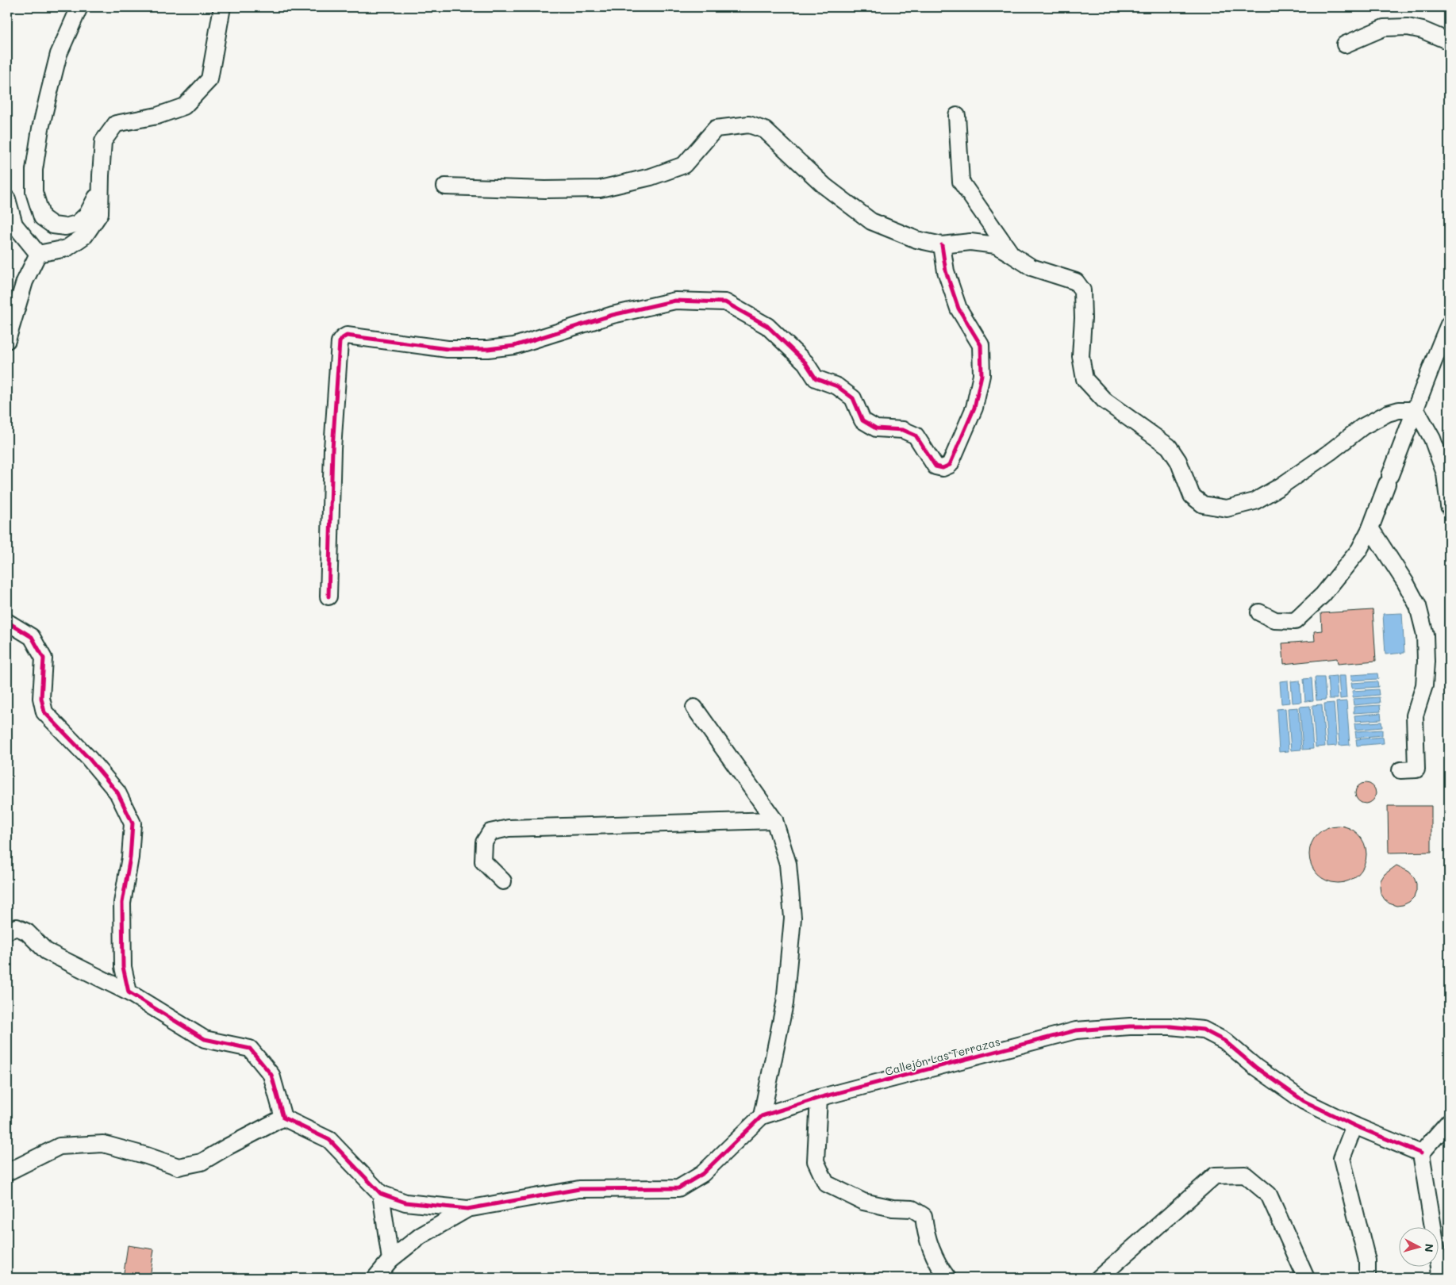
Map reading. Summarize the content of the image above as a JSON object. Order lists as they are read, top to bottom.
{
  "streets": {
    "street": ["Callejón Las Terrazas"]
  },
  "north": "right"
}
